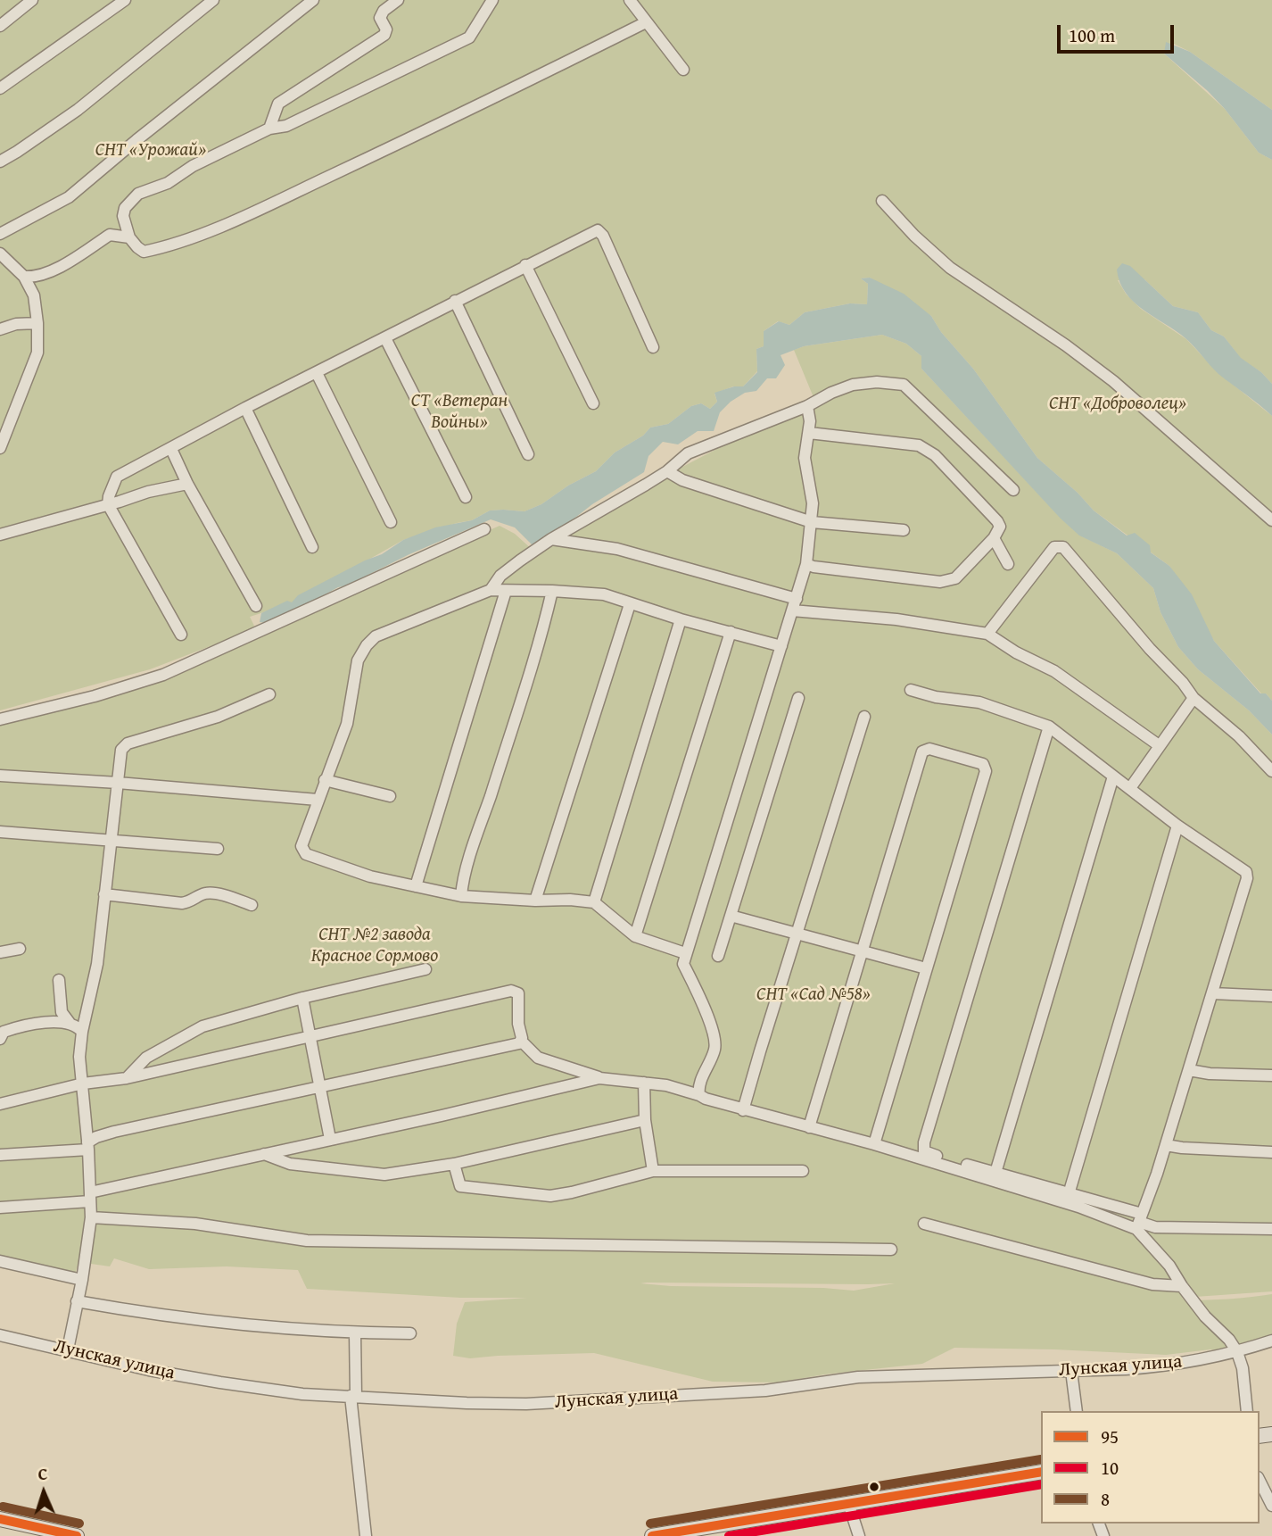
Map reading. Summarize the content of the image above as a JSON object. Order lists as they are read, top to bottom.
{
  "streets": {
    "street": ["Лунская улица"]
  },
  "parks": [
    "СНТ «Урожай»",
    "СТ «Ветеран Войны»",
    "СНТ «Доброволец»",
    "СНТ №2 завода Красное Сормово",
    "СНТ «Сад №58»"
  ],
  "lines": ["transit line 8", "transit line 95", "transit line 10"],
  "legend": ["95", "10", "8"],
  "scale_bar": "100 m",
  "north": "top"
}
